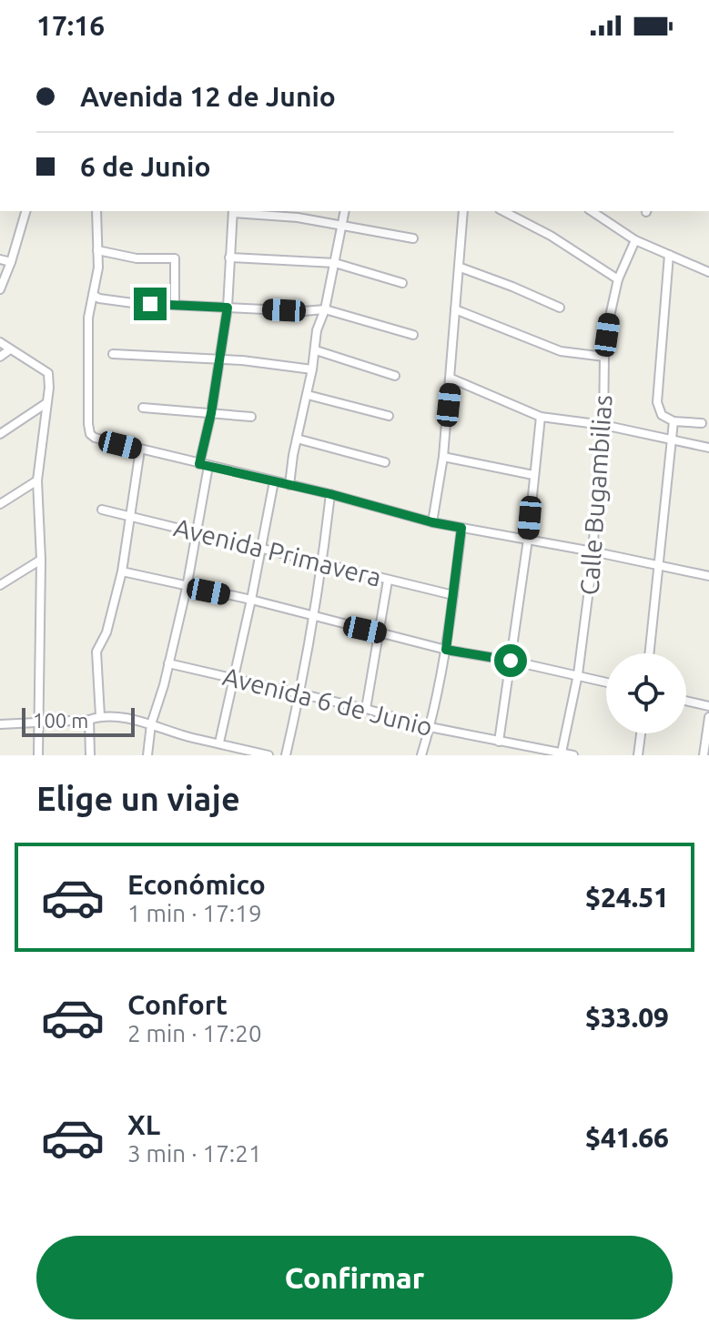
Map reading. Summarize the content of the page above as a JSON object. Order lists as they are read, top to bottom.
{
  "streets": {
    "street": ["Calle Bugambilias", "Avenida Primavera", "Avenida 6 de Junio"]
  },
  "crossings": [
    ["Calle Bugambilias", "Avenida 6 de Junio"]
  ],
  "scale_bar": "100 m",
  "page": {
    "status": "17:16",
    "banner": ["Avenida 12 de Junio", "6 de Junio"],
    "scale": "100 m",
    "heading": "Elige un viaje",
    "list": [
      {
        "name": "Económico",
        "note": "1 min · 17:19",
        "value": "$24.51"
      },
      {
        "name": "Confort",
        "note": "2 min · 17:20",
        "value": "$33.09"
      },
      {
        "name": "XL",
        "note": "3 min · 17:21",
        "value": "$41.66"
      }
    ],
    "buttons": "Confirmar"
  }
}
